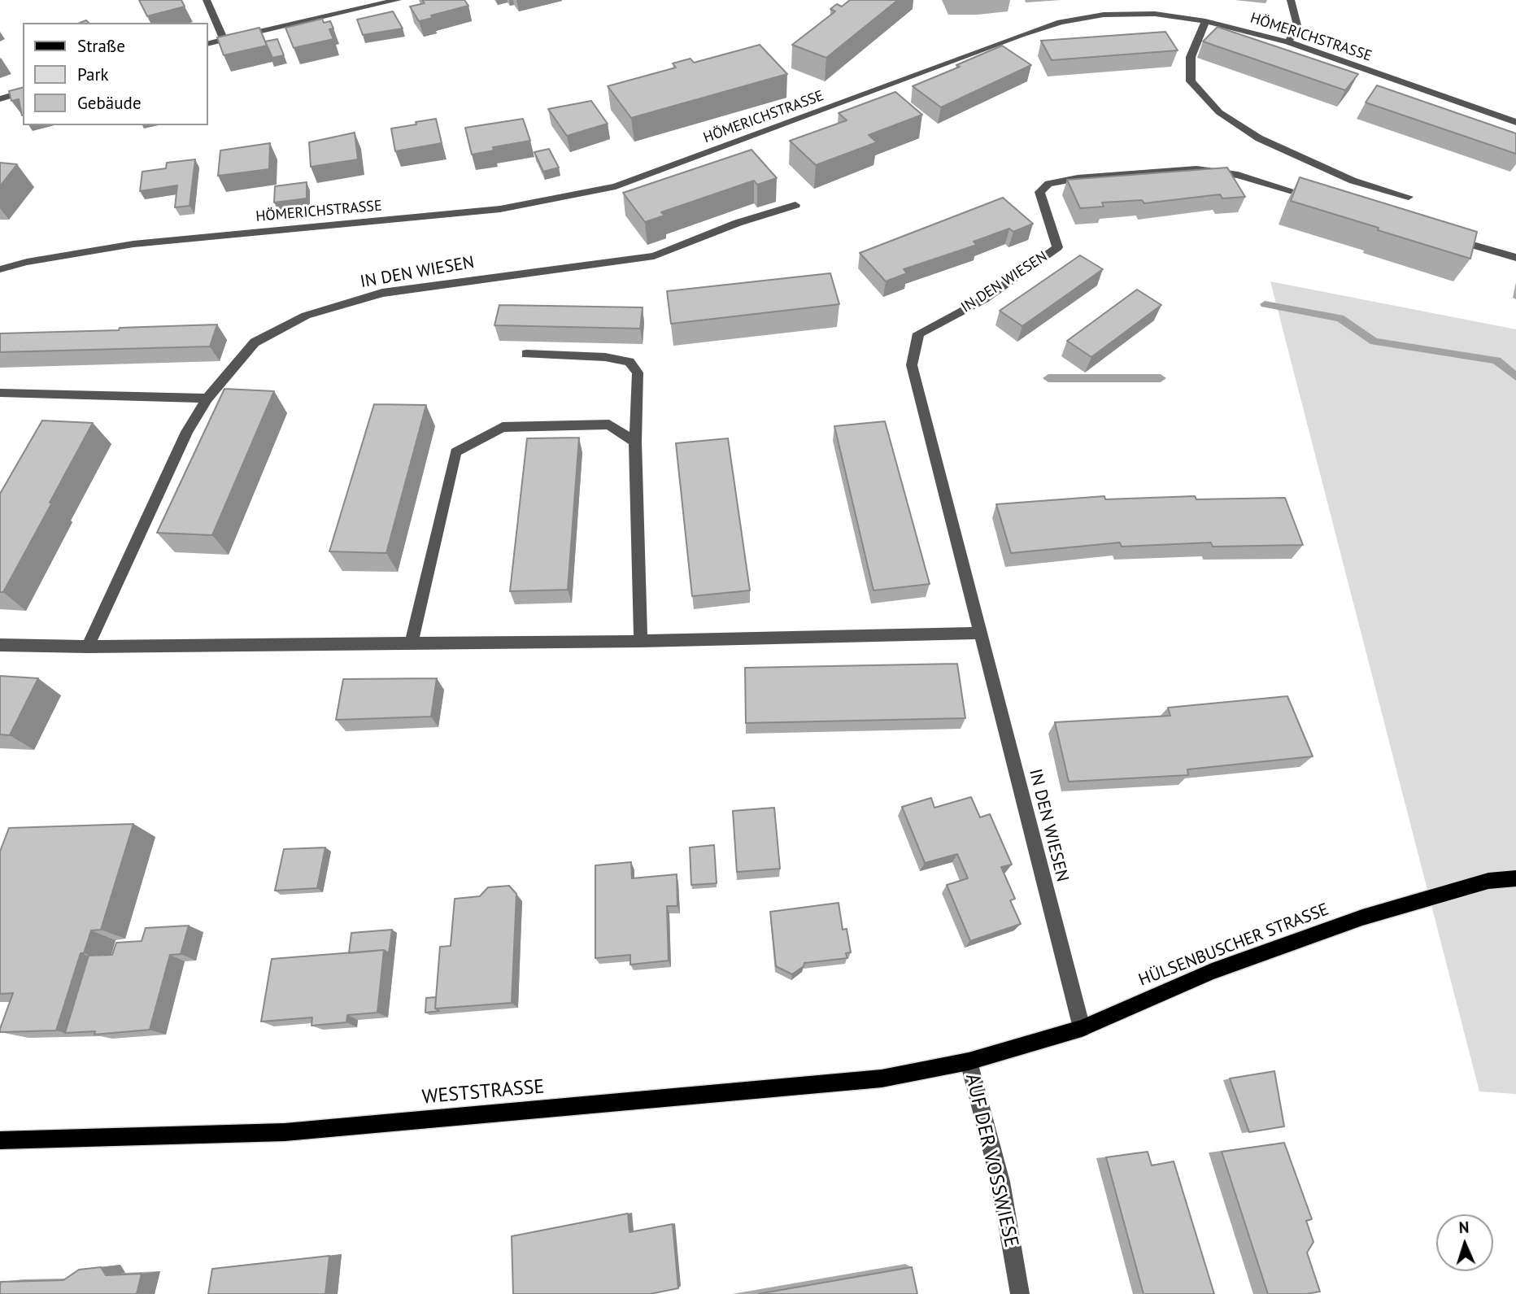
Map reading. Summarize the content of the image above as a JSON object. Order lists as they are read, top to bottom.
{
  "streets": {
    "main road": ["HÜLSENBUSCHER STRASSE", "WESTSTRASSE"],
    "street": ["HÖMERICHSTRASSE", "IN DEN WIESEN", "AUF DER VOSSWIESE"]
  },
  "crossings": [
    ["IN DEN WIESEN", "HÜLSENBUSCHER STRASSE"],
    ["HÜLSENBUSCHER STRASSE", "WESTSTRASSE"],
    ["HÜLSENBUSCHER STRASSE", "AUF DER VOSSWIESE"],
    ["WESTSTRASSE", "AUF DER VOSSWIESE"]
  ],
  "legend": ["Straße", "Park", "Gebäude"],
  "north": "top"
}
